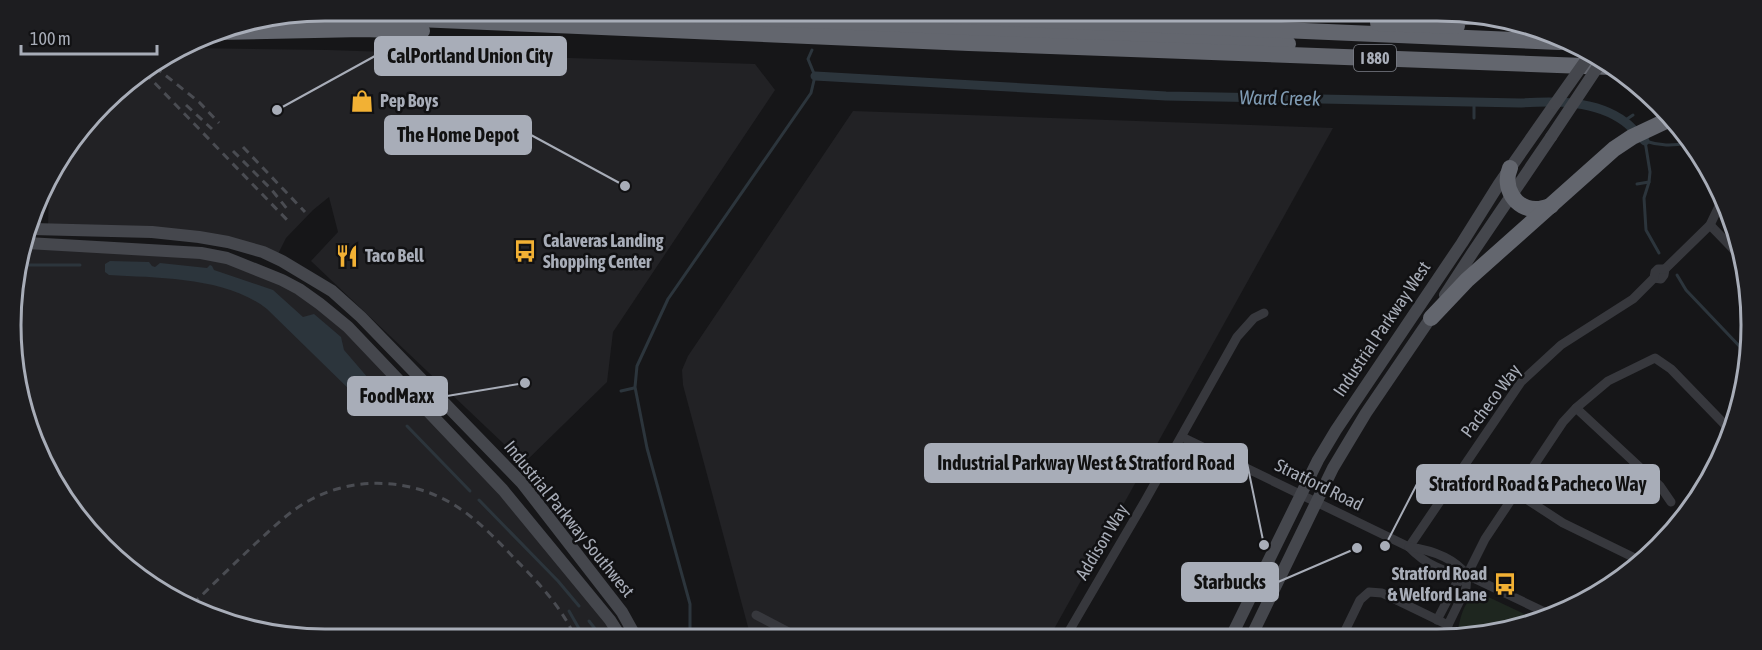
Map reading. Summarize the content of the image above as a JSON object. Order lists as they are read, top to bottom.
{
  "streets": {
    "highway": ["I 880"],
    "main road": ["Industrial Parkway West", "Industrial Parkway Southwest"],
    "street": ["Pacheco Way", "Stratford Road", "Addison Way"]
  },
  "crossings": [
    ["Industrial Parkway West", "Stratford Road"],
    ["Pacheco Way", "Stratford Road"],
    ["Stratford Road", "Addison Way"]
  ],
  "water": ["Ward Creek"],
  "places": {
    "shop": ["Pep Boys"],
    "other": [
      "CalPortland Union City",
      "The Home Depot",
      "FoodMaxx",
      "Industrial Parkway West & Stratford Road",
      "Stratford Road & Pacheco Way",
      "Starbucks"
    ],
    "bus stop": ["Calaveras Landing Shopping Center", "Stratford Road & Welford Lane"],
    "restaurant": ["Taco Bell"]
  },
  "scale_bar": "100 m"
}
